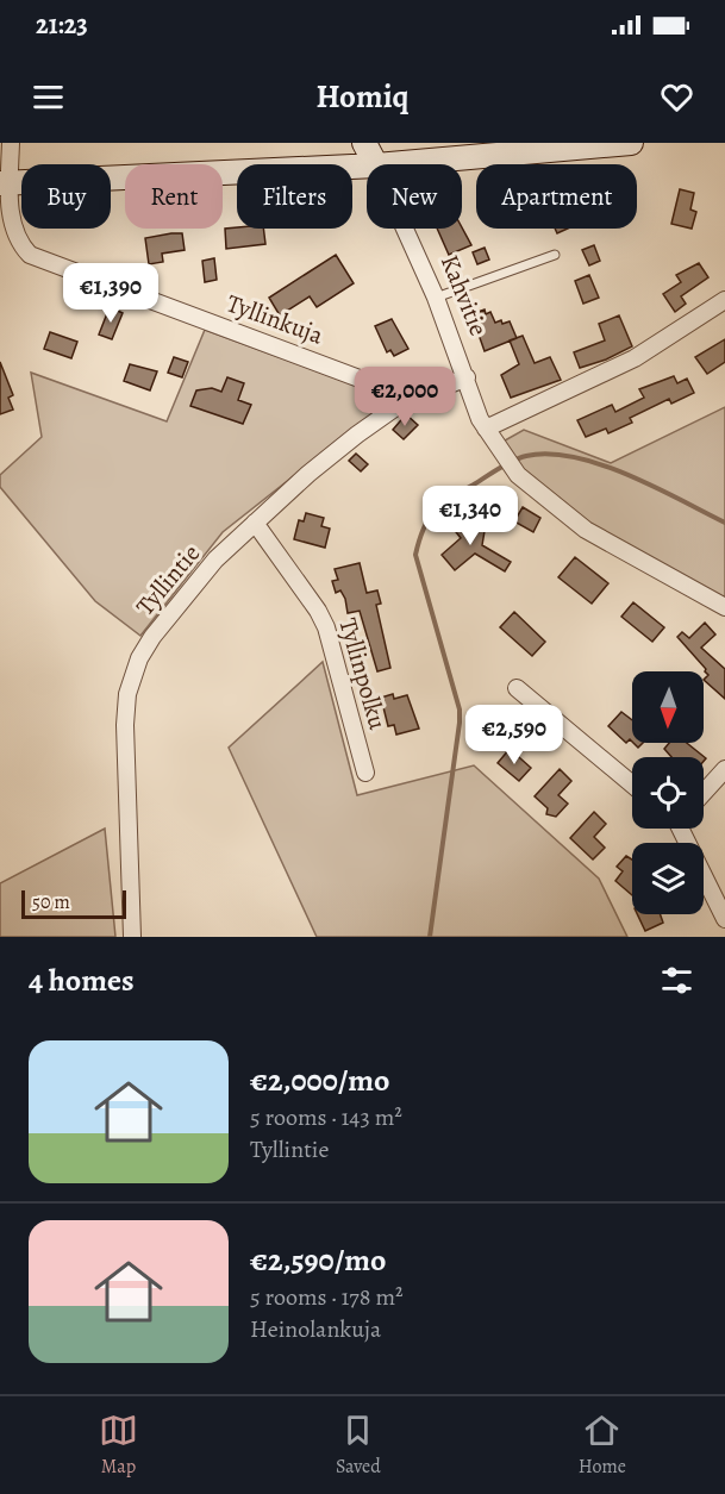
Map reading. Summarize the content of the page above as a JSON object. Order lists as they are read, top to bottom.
{
  "streets": {
    "street": [
      "Kahvitie",
      "Tyllinkuja",
      "Tyllintie",
      "Tyllinpolku"
    ]
  },
  "crossings": [
    ["Kahvitie", "Tyllintie"],
    ["Tyllinkuja", "Tyllintie"],
    ["Tyllintie", "Tyllinpolku"]
  ],
  "scale_bar": "50 m",
  "north": "bottom",
  "page": {
    "status": "21:23",
    "header": "Homiq",
    "chip": [
      "Buy",
      "Rent",
      "Filters",
      "New",
      "Apartment"
    ],
    "price": [
      "€1,390",
      "€2,000",
      "€1,340",
      "€2,590"
    ],
    "scale": "50 m",
    "heading": "4 homes",
    "list": [
      {
        "name": "€2,000/mo",
        "note": "5 rooms · 143 m² · Tyllintie"
      },
      {
        "name": "€2,590/mo",
        "note": "5 rooms · 178 m² · Heinolankuja"
      }
    ],
    "tabs": ["Map", "Saved", "Home"]
  }
}
